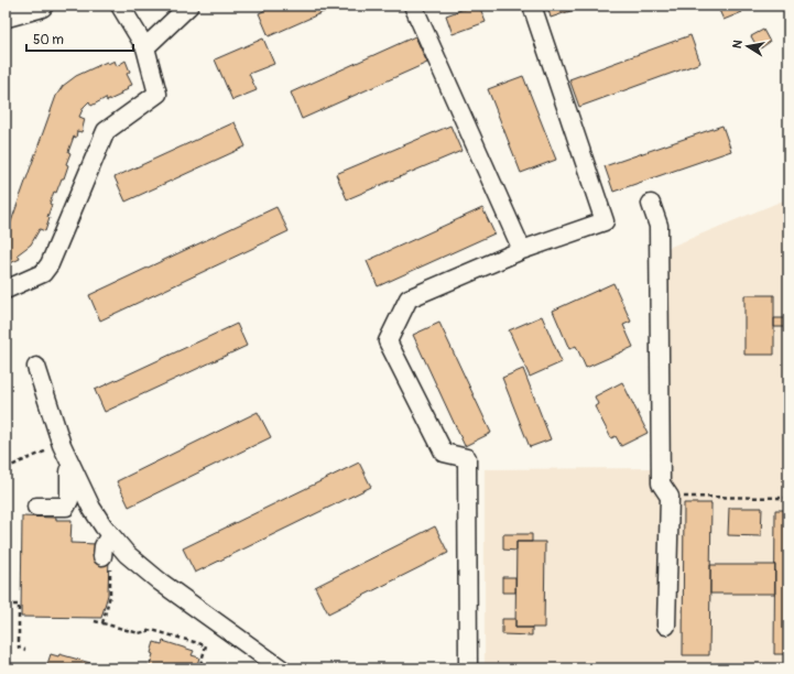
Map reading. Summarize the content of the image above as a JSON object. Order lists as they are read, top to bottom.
{
  "scale_bar": "50 m",
  "north": "left"
}
